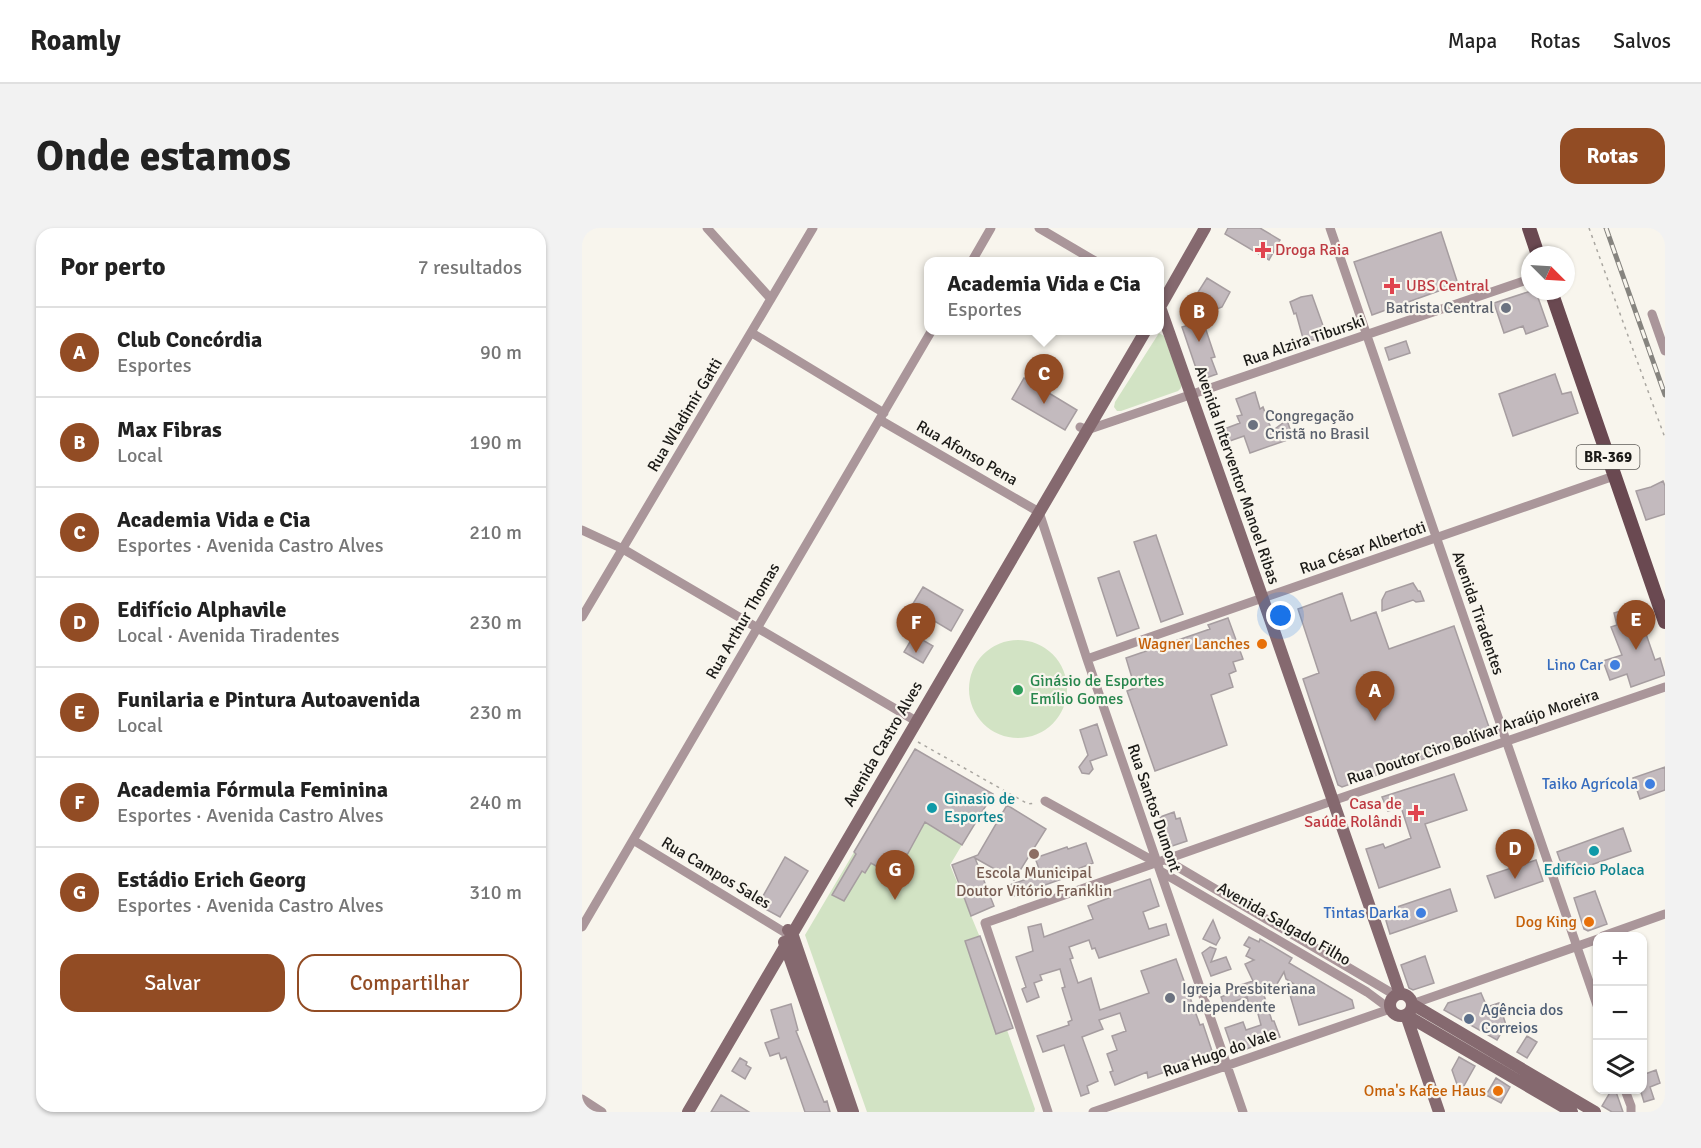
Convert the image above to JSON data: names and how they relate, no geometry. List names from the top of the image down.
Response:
{
  "streets": {
    "main road": ["BR-369"],
    "street": [
      "Rua Alzira Tiburski",
      "Rua Wladimir Gatti",
      "Rua Afonso Pena",
      "Avenida Interventor Manoel Ribas",
      "Rua César Albertoti",
      "Avenida Tiradentes",
      "Rua Arthur Thomas",
      "Rua Doutor Ciro Bolívar Araújo Moreira",
      "Avenida Castro Alves",
      "Rua Santos Dumont",
      "Rua Campos Sales",
      "Avenida Salgado Filho",
      "Rua Hugo do Vale"
    ]
  },
  "crossings": [
    ["Rua Alzira Tiburski", "Avenida Interventor Manoel Ribas"],
    ["Rua Alzira Tiburski", "Avenida Tiradentes"],
    ["Rua Alzira Tiburski", "Avenida Castro Alves"],
    ["Rua Wladimir Gatti", "Rua Afonso Pena"],
    ["Rua Afonso Pena", "Rua Arthur Thomas"],
    ["Rua Afonso Pena", "Avenida Castro Alves"],
    ["Rua Afonso Pena", "Rua Santos Dumont"],
    ["BR-369", "Rua César Albertoti"],
    ["Avenida Interventor Manoel Ribas", "Rua César Albertoti"],
    ["Avenida Interventor Manoel Ribas", "Rua Doutor Ciro Bolívar Araújo Moreira"],
    ["Avenida Interventor Manoel Ribas", "Avenida Salgado Filho"],
    ["Avenida Interventor Manoel Ribas", "Rua Hugo do Vale"],
    ["Rua César Albertoti", "Avenida Tiradentes"],
    ["Rua César Albertoti", "Rua Santos Dumont"],
    ["Avenida Tiradentes", "Rua Doutor Ciro Bolívar Araújo Moreira"],
    ["Rua Arthur Thomas", "Rua Campos Sales"],
    ["Rua Doutor Ciro Bolívar Araújo Moreira", "Rua Santos Dumont"],
    ["Rua Doutor Ciro Bolívar Araújo Moreira", "Avenida Salgado Filho"],
    ["Avenida Castro Alves", "Rua Santos Dumont"],
    ["Avenida Castro Alves", "Rua Campos Sales"],
    ["Rua Santos Dumont", "Avenida Salgado Filho"],
    ["Rua Santos Dumont", "Rua Hugo do Vale"],
    ["Avenida Salgado Filho", "Rua Hugo do Vale"]
  ],
  "places": {
    "health": ["Droga Raia", "UBS Central", "Casa de Saúde Rolândi"],
    "other": [
      "Batrista Central",
      "Congregação Cristã no Brasil",
      "Wagner Lanches",
      "Lino Car",
      "Ginásio de Esportes Emílio Gomes",
      "Taiko Agrícola",
      "Ginasio de Esportes",
      "Edifício Polaca",
      "Escola Municipal Doutor Vitório Franklin",
      "Tintas Darka",
      "Dog King",
      "Igreja Presbiteriana Independente",
      "Agência dos Correios",
      "Oma's Kafee Haus"
    ]
  },
  "north": "bottom right",
  "page": {
    "header": "Roamly",
    "nav": ["Mapa", "Rotas", "Salvos"],
    "buttons": [
      "Rotas",
      ["Salvar", "Compartilhar"]
    ],
    "title": "Onde estamos",
    "heading": ["Por perto", "7 resultados"],
    "popup": ["Academia Vida e Cia", "Esportes"],
    "pins": [
      "B",
      "C",
      "E",
      "F",
      "A",
      "D",
      "G"
    ],
    "list": [
      {
        "mark": "A",
        "name": "Club Concórdia",
        "note": "Esportes",
        "value": "90 m"
      },
      {
        "mark": "B",
        "name": "Max Fibras",
        "note": "Local",
        "value": "190 m"
      },
      {
        "mark": "C",
        "name": "Academia Vida e Cia",
        "note": "Esportes · Avenida Castro Alves",
        "value": "210 m"
      },
      {
        "mark": "D",
        "name": "Edifício Alphavile",
        "note": "Local · Avenida Tiradentes",
        "value": "230 m"
      },
      {
        "mark": "E",
        "name": "Funilaria e Pintura Autoavenida",
        "note": "Local",
        "value": "230 m"
      },
      {
        "mark": "F",
        "name": "Academia Fórmula Feminina",
        "note": "Esportes · Avenida Castro Alves",
        "value": "240 m"
      },
      {
        "mark": "G",
        "name": "Estádio Erich Georg",
        "note": "Esportes · Avenida Castro Alves",
        "value": "310 m"
      }
    ],
    "map_buttons": ["+", "−"]
  }
}
